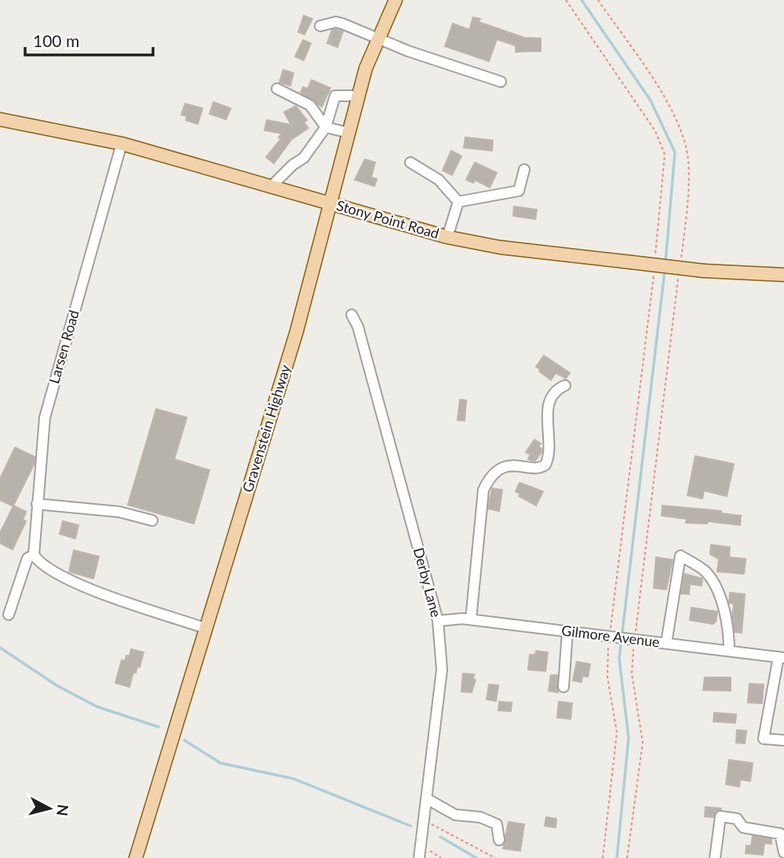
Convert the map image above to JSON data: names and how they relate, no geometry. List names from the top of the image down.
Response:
{
  "streets": {
    "main road": ["Stony Point Road", "Gravenstein Highway"],
    "street": ["Larsen Road", "Derby Lane", "Gilmore Avenue"]
  },
  "crossings": [
    ["Stony Point Road", "Larsen Road"],
    ["Stony Point Road", "Gravenstein Highway"],
    ["Derby Lane", "Gilmore Avenue"]
  ],
  "scale_bar": "100 m",
  "north": "right"
}
